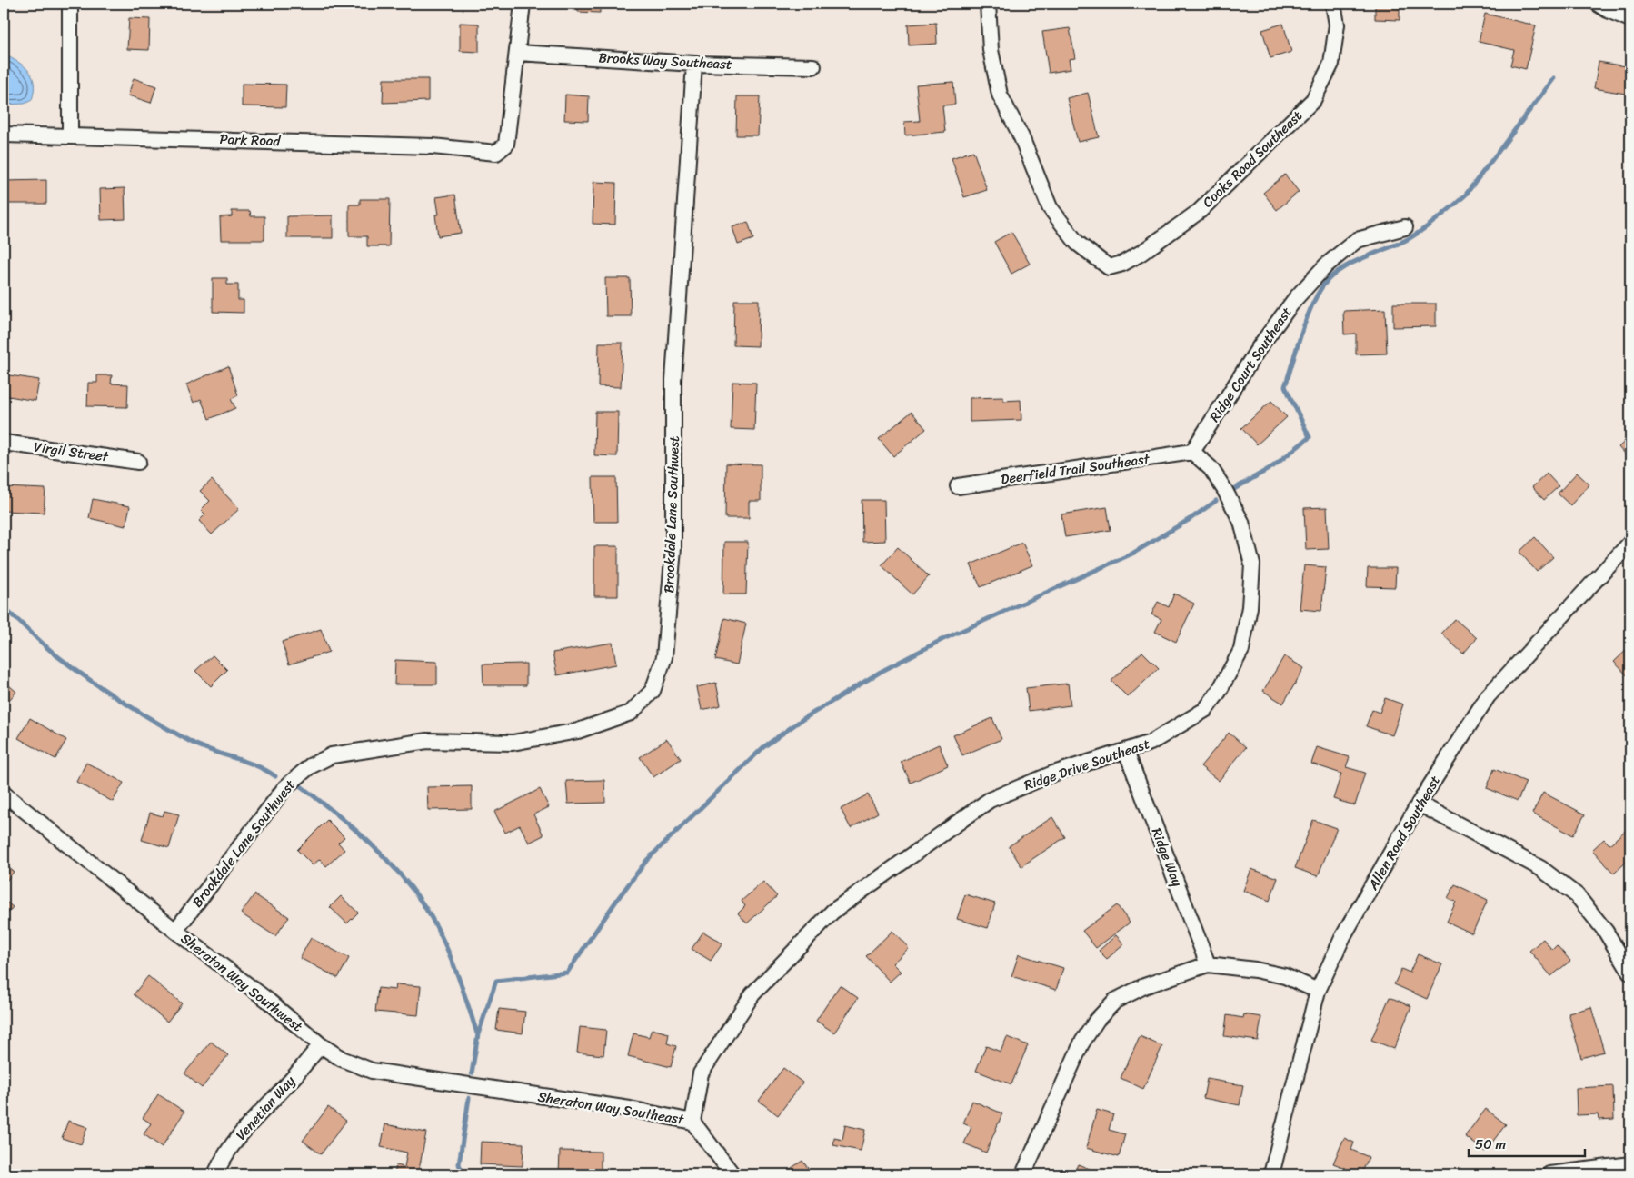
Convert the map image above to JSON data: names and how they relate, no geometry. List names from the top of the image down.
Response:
{
  "streets": {
    "street": [
      "Brooks Way Southeast",
      "Park Road",
      "Cooks Road Southeast",
      "Ridge Court Southeast",
      "Virgil Street",
      "Deerfield Trail Southeast",
      "Brookdale Lane Southwest",
      "Ridge Drive Southeast",
      "Allen Road Southeast",
      "Ridge Way",
      "Sheraton Way Southwest",
      "Venetian Way",
      "Sheraton Way Southeast"
    ]
  },
  "crossings": [
    ["Brooks Way Southeast", "Park Road"],
    ["Brooks Way Southeast", "Brookdale Lane Southwest"],
    ["Ridge Court Southeast", "Deerfield Trail Southeast"],
    ["Ridge Court Southeast", "Ridge Drive Southeast"],
    ["Deerfield Trail Southeast", "Ridge Drive Southeast"],
    ["Brookdale Lane Southwest", "Sheraton Way Southwest"],
    ["Ridge Drive Southeast", "Ridge Way"],
    ["Ridge Drive Southeast", "Sheraton Way Southeast"],
    ["Sheraton Way Southwest", "Venetian Way"],
    ["Sheraton Way Southwest", "Sheraton Way Southeast"]
  ],
  "scale_bar": "50 m"
}
